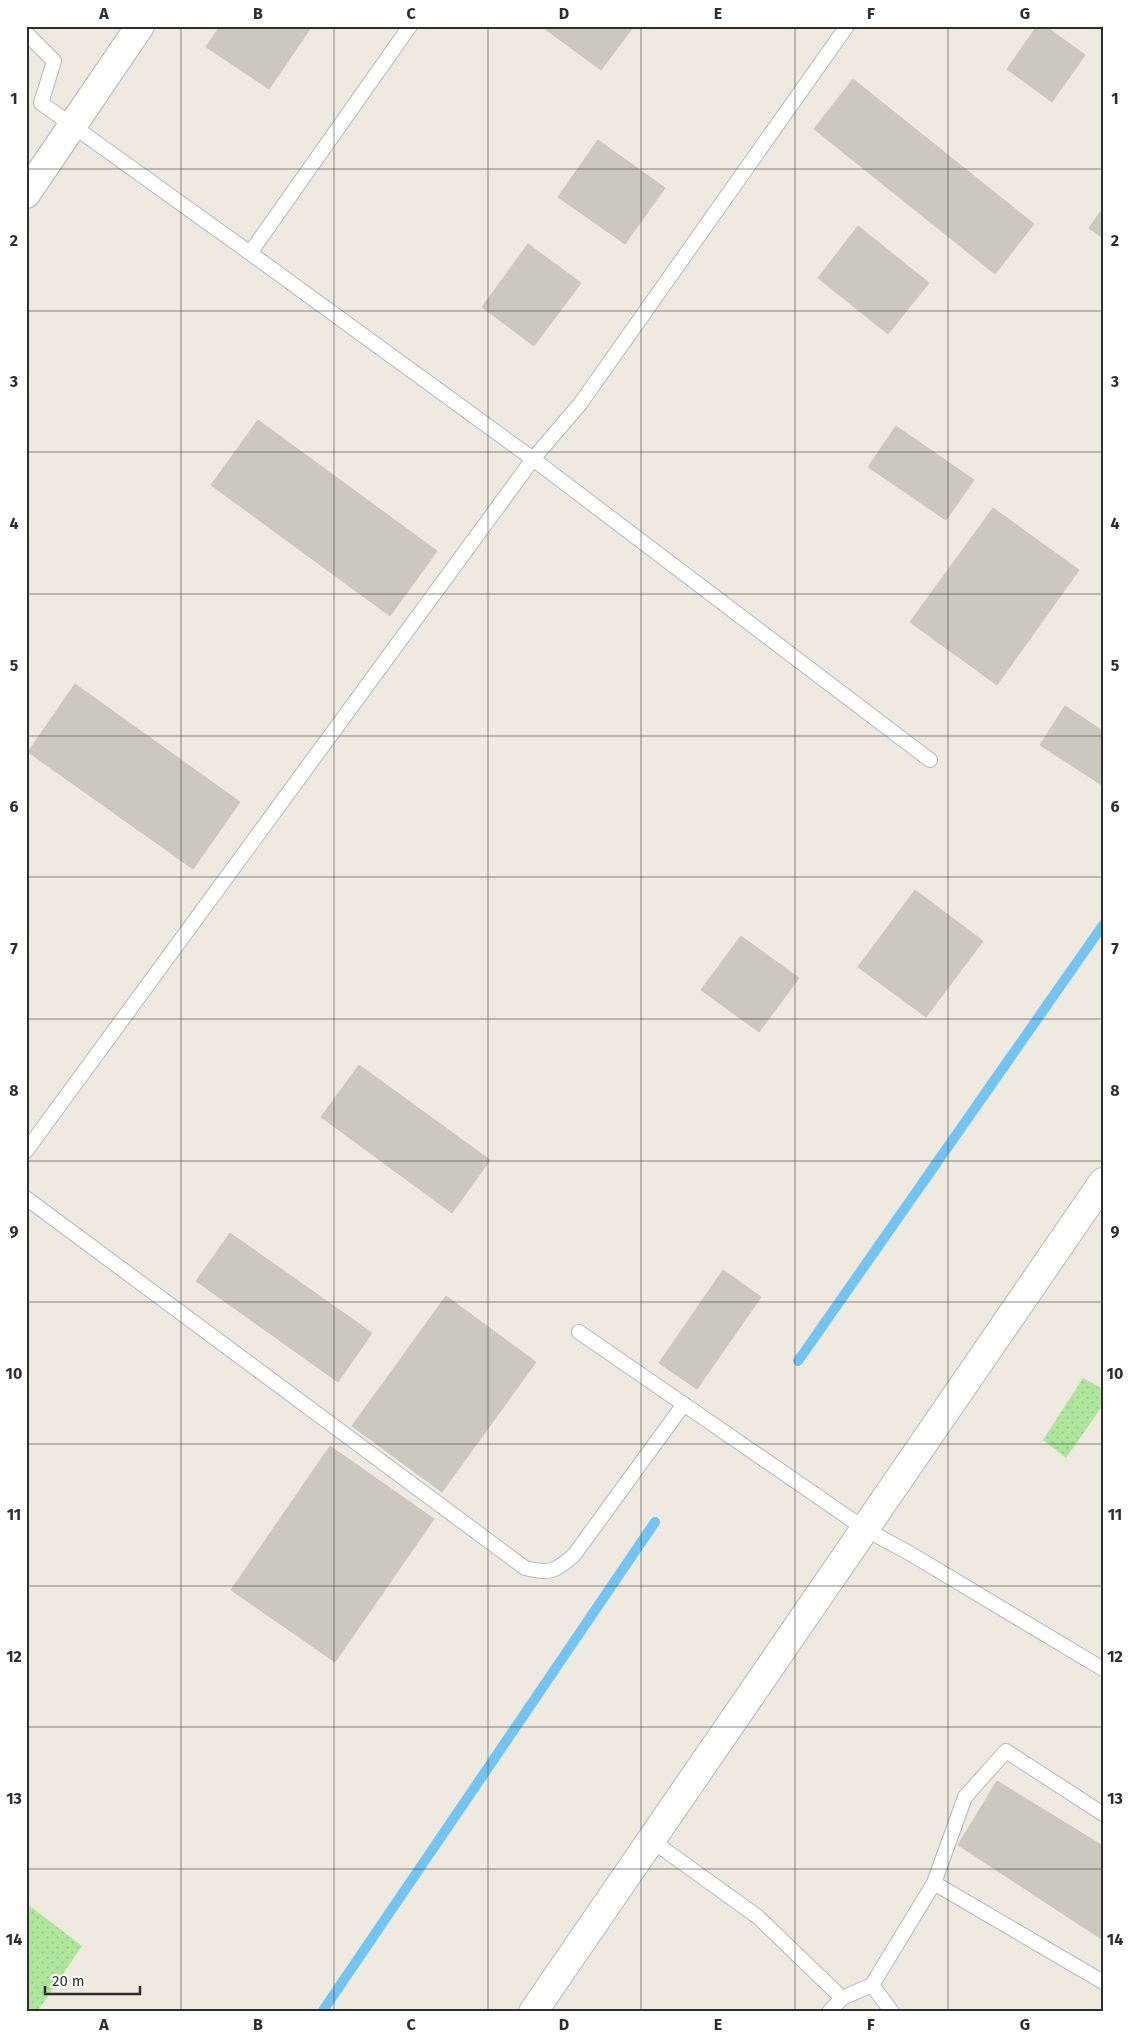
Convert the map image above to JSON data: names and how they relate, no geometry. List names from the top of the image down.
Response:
{
  "scale_bar": "20 m",
  "grid": {
    "columns": [
      "A",
      "B",
      "C",
      "D",
      "E",
      "F",
      "G"
    ],
    "rows": [
      "1",
      "2",
      "3",
      "4",
      "5",
      "6",
      "7",
      "8",
      "9",
      "10",
      "11",
      "12",
      "13",
      "14"
    ]
  }
}
